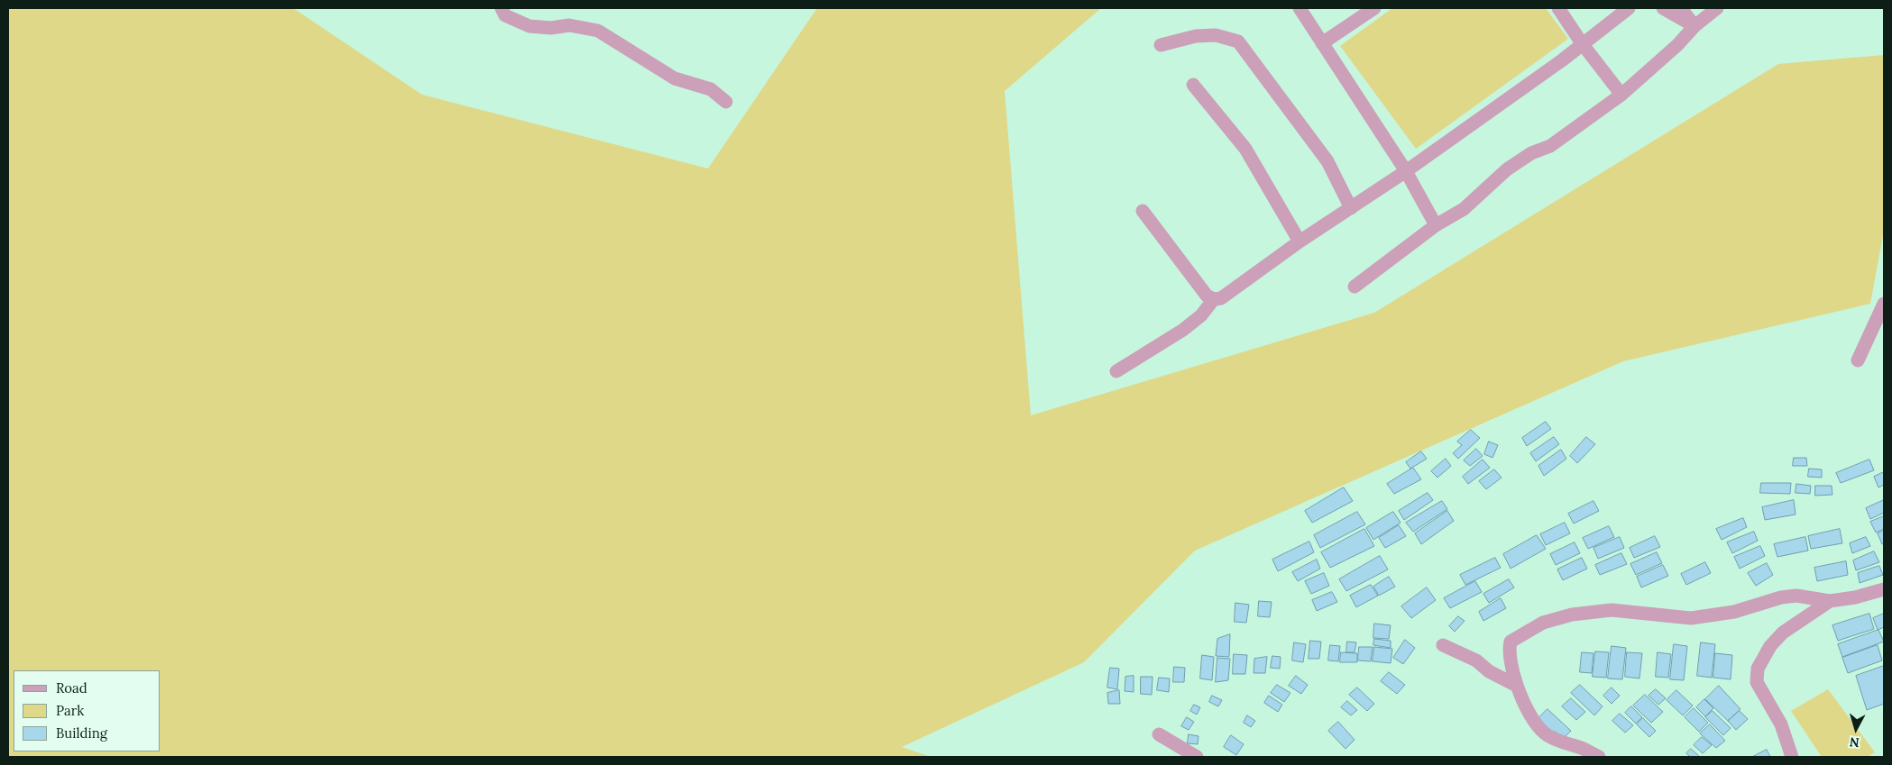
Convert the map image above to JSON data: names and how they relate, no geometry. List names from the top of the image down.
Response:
{
  "legend": ["Road", "Park", "Building"],
  "north": "bottom"
}
